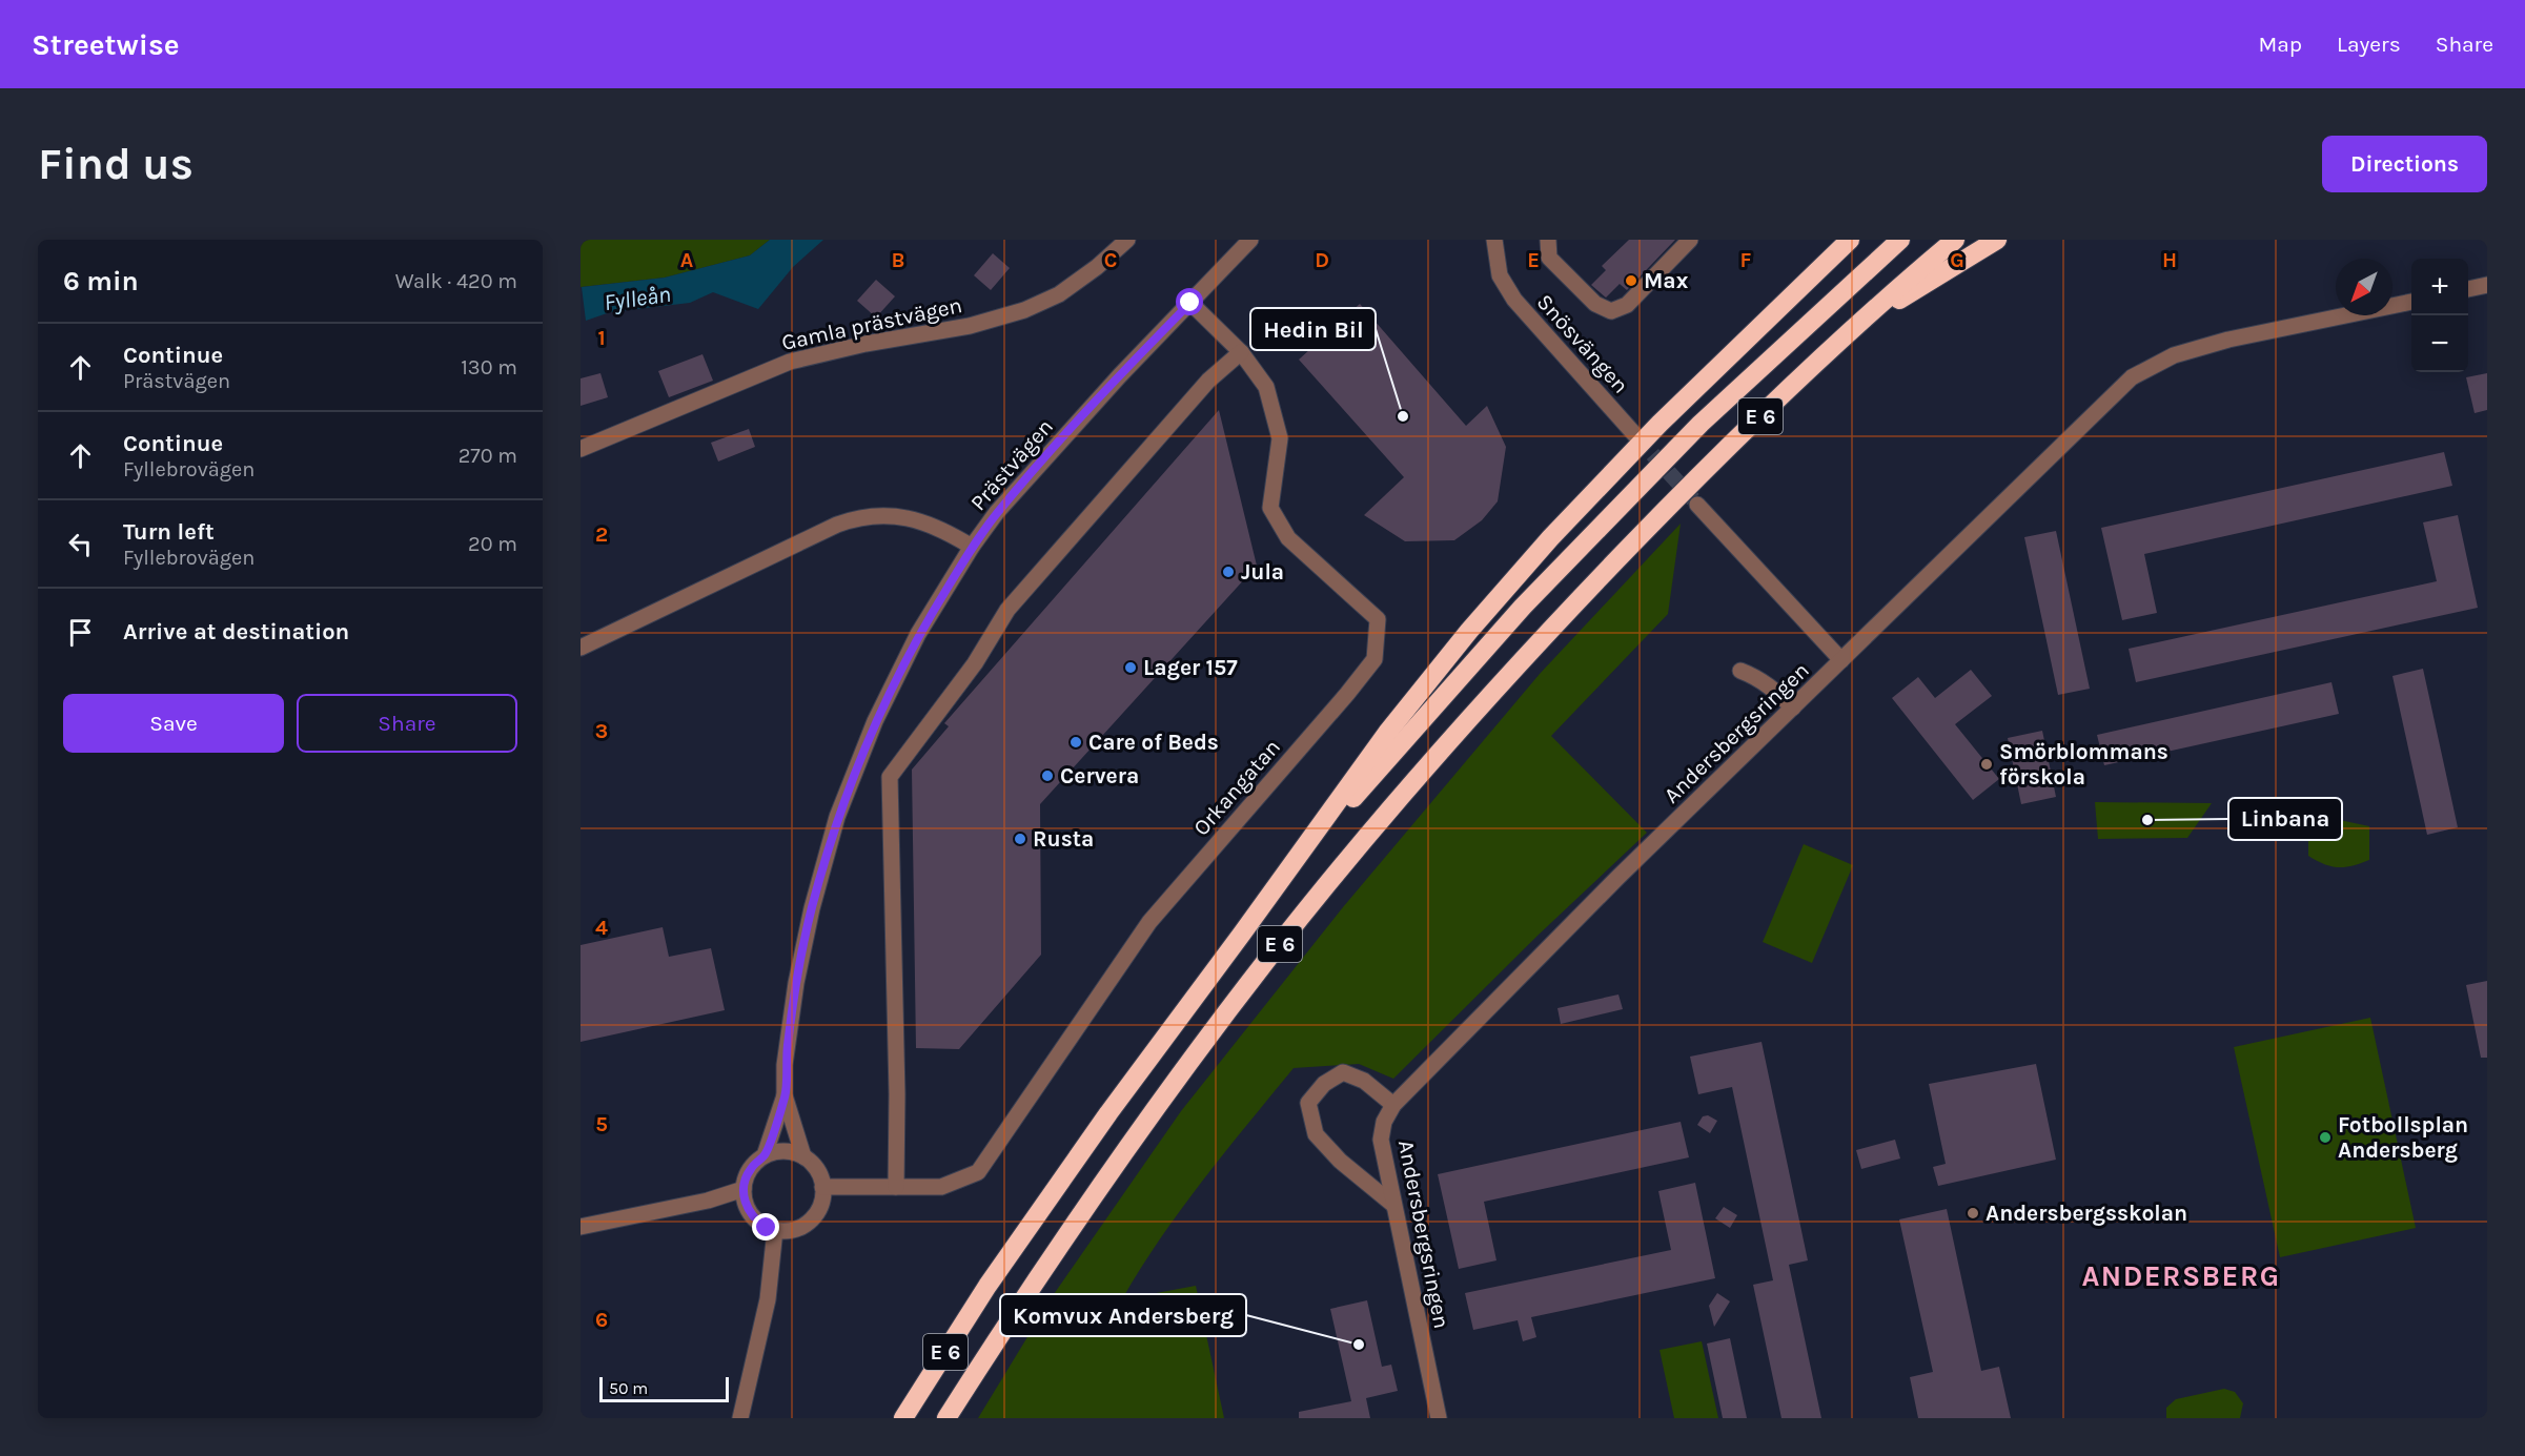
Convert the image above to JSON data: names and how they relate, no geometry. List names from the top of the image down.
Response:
{
  "streets": {
    "highway": ["E 6"],
    "street": [
      "Gamla prästvägen",
      "Snösvängen",
      "Prästvägen",
      "Andersbergsringen",
      "Orkangatan"
    ]
  },
  "crossings": [
    ["Prästvägen", "Orkangatan"]
  ],
  "districts": ["ANDERSBERG"],
  "water": ["Fylleån"],
  "places": [
    "Max",
    "Hedin Bil",
    "Jula",
    "Lager 157",
    "Care of Beds",
    "Smörblommans förskola",
    "Cervera",
    "Linbana",
    "Rusta",
    "Fotbollsplan Andersberg",
    "Andersbergsskolan",
    "Komvux Andersberg"
  ],
  "scale_bar": "50 m",
  "north": "bottom left",
  "page": {
    "header": "Streetwise",
    "nav": ["Map", "Layers", "Share"],
    "buttons": [
      "Directions",
      ["Save", "Share"]
    ],
    "title": "Find us",
    "heading": ["6 min", "Walk · 420 m"],
    "map_buttons": ["+", "−"],
    "list": [
      ["Continue", "Prästvägen", "130 m"],
      ["Continue", "Fyllebrovägen", "270 m"],
      ["Turn left", "Fyllebrovägen", "20 m"],
      "Arrive at destination"
    ],
    "scale": "50 m"
  },
  "grid": {
    "columns": [
      "A",
      "B",
      "C",
      "D",
      "E",
      "F",
      "G",
      "H"
    ],
    "rows": [
      "1",
      "2",
      "3",
      "4",
      "5",
      "6"
    ]
  }
}
